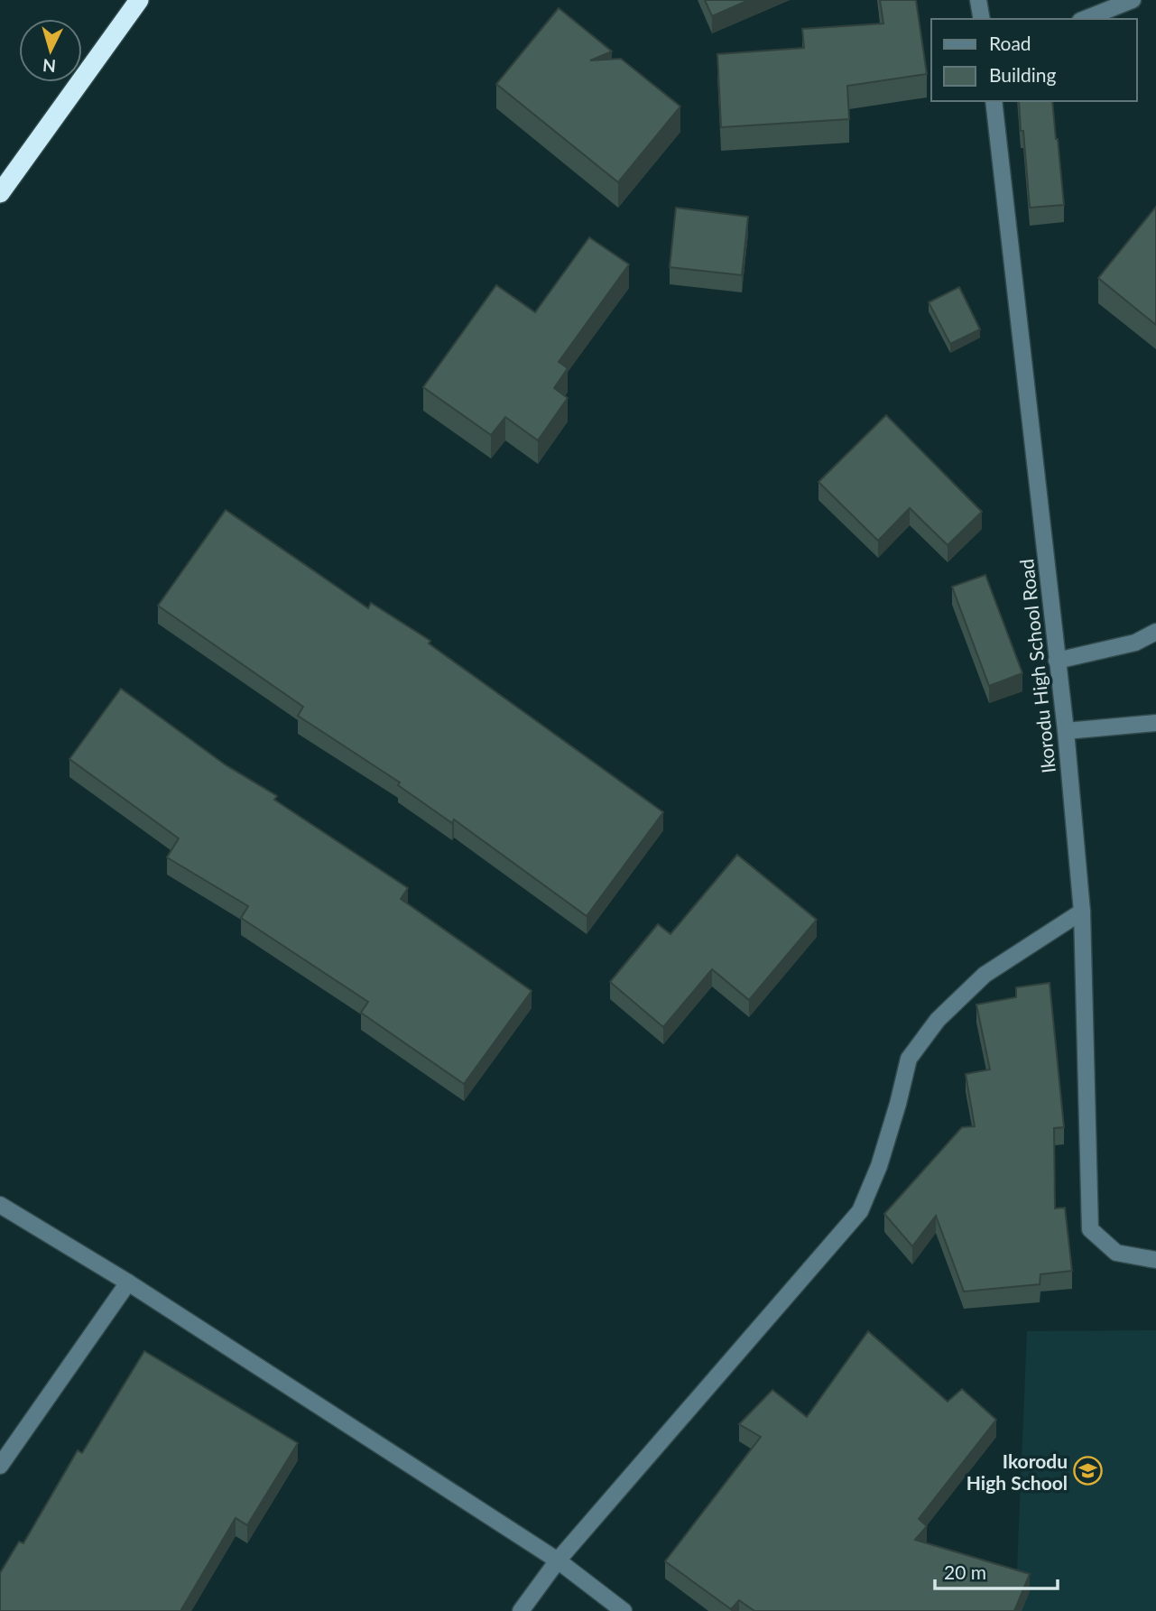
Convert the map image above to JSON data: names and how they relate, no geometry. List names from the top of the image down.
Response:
{
  "streets": {
    "street": ["Ikorodu High School Road"]
  },
  "places": {
    "school or university": ["Ikorodu High School"]
  },
  "legend": ["Road", "Building"],
  "scale_bar": "20 m",
  "north": "bottom"
}
